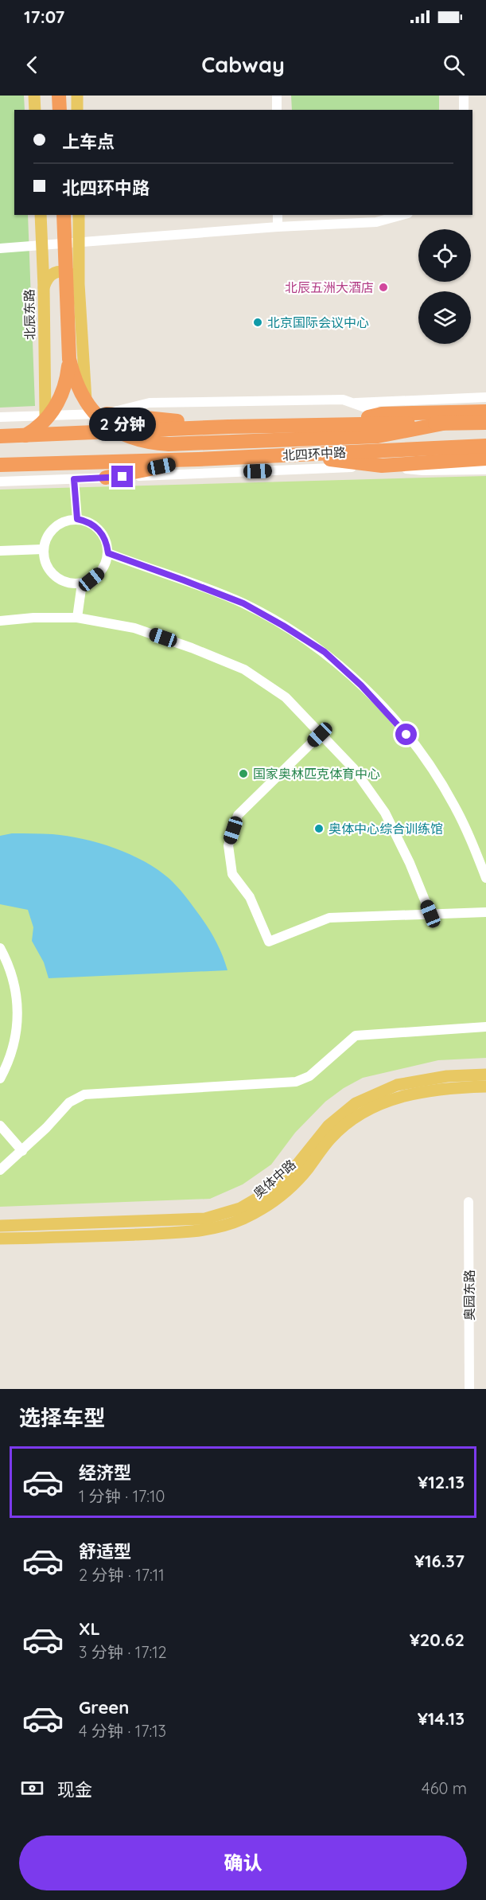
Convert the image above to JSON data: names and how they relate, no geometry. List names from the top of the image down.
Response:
{
  "streets": {
    "highway": ["北四环中路"],
    "main road": ["北辰东路", "奥体中路"],
    "street": ["奥园东路"]
  },
  "places": [
    "北辰五洲大酒店",
    "北京国际会议中心",
    "国家奥林匹克体育中心",
    "奥体中心综合训练馆"
  ],
  "page": {
    "status": "17:07",
    "header": "Cabway",
    "banner": ["上车点", "北四环中路"],
    "bubble": "2 分钟",
    "heading": "选择车型",
    "list": [
      {
        "name": "经济型",
        "note": "1 分钟 · 17:10",
        "value": "¥12.13"
      },
      {
        "name": "舒适型",
        "note": "2 分钟 · 17:11",
        "value": "¥16.37"
      },
      {
        "name": "XL",
        "note": "3 分钟 · 17:12",
        "value": "¥20.62"
      },
      {
        "name": "Green",
        "note": "4 分钟 · 17:13",
        "value": "¥14.13"
      }
    ],
    "pay": ["现金", "460 m"],
    "buttons": "确认"
  }
}
